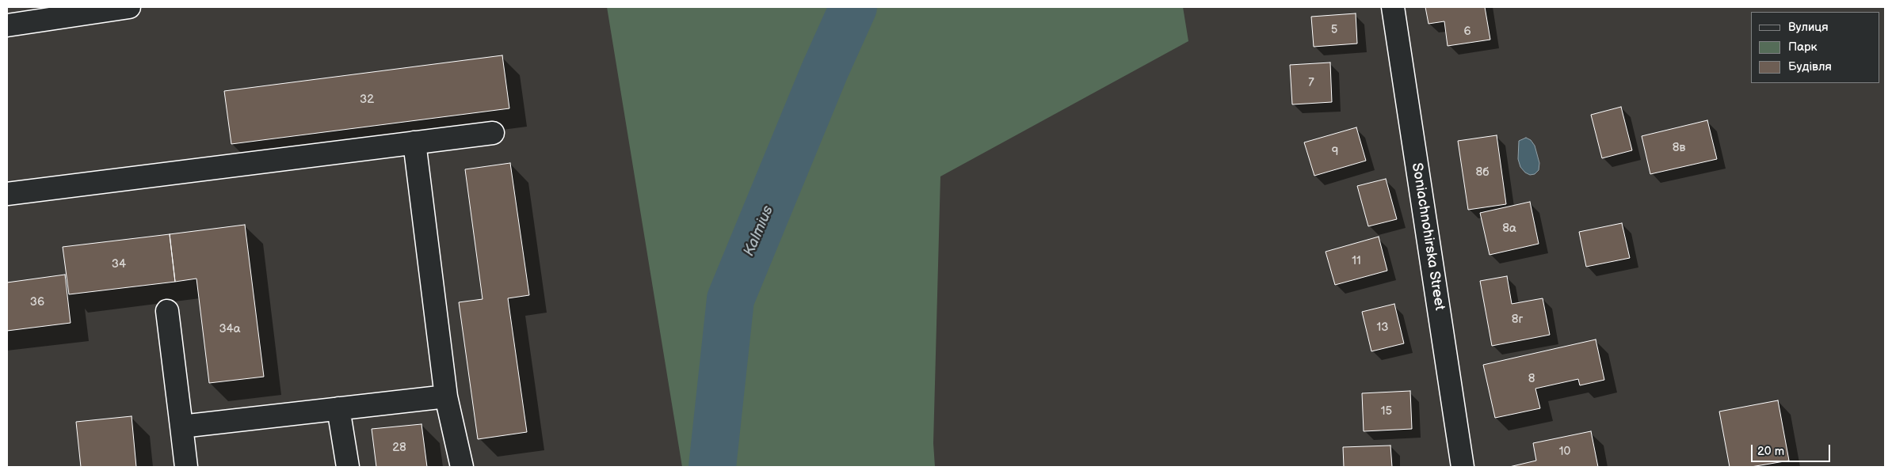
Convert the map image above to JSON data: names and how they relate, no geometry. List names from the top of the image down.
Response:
{
  "streets": {
    "street": ["Soniachnohirska Street"]
  },
  "water": ["Kalmius"],
  "house_numbers": [
    "5",
    "6",
    "7",
    "32",
    "8в",
    "9",
    "8б",
    "8а",
    "11",
    "34",
    "36",
    "8г",
    "13",
    "34а",
    "8",
    "15",
    "28",
    "10"
  ],
  "legend": ["Вулиця", "Парк", "Будівля"],
  "scale_bar": "20 m"
}
